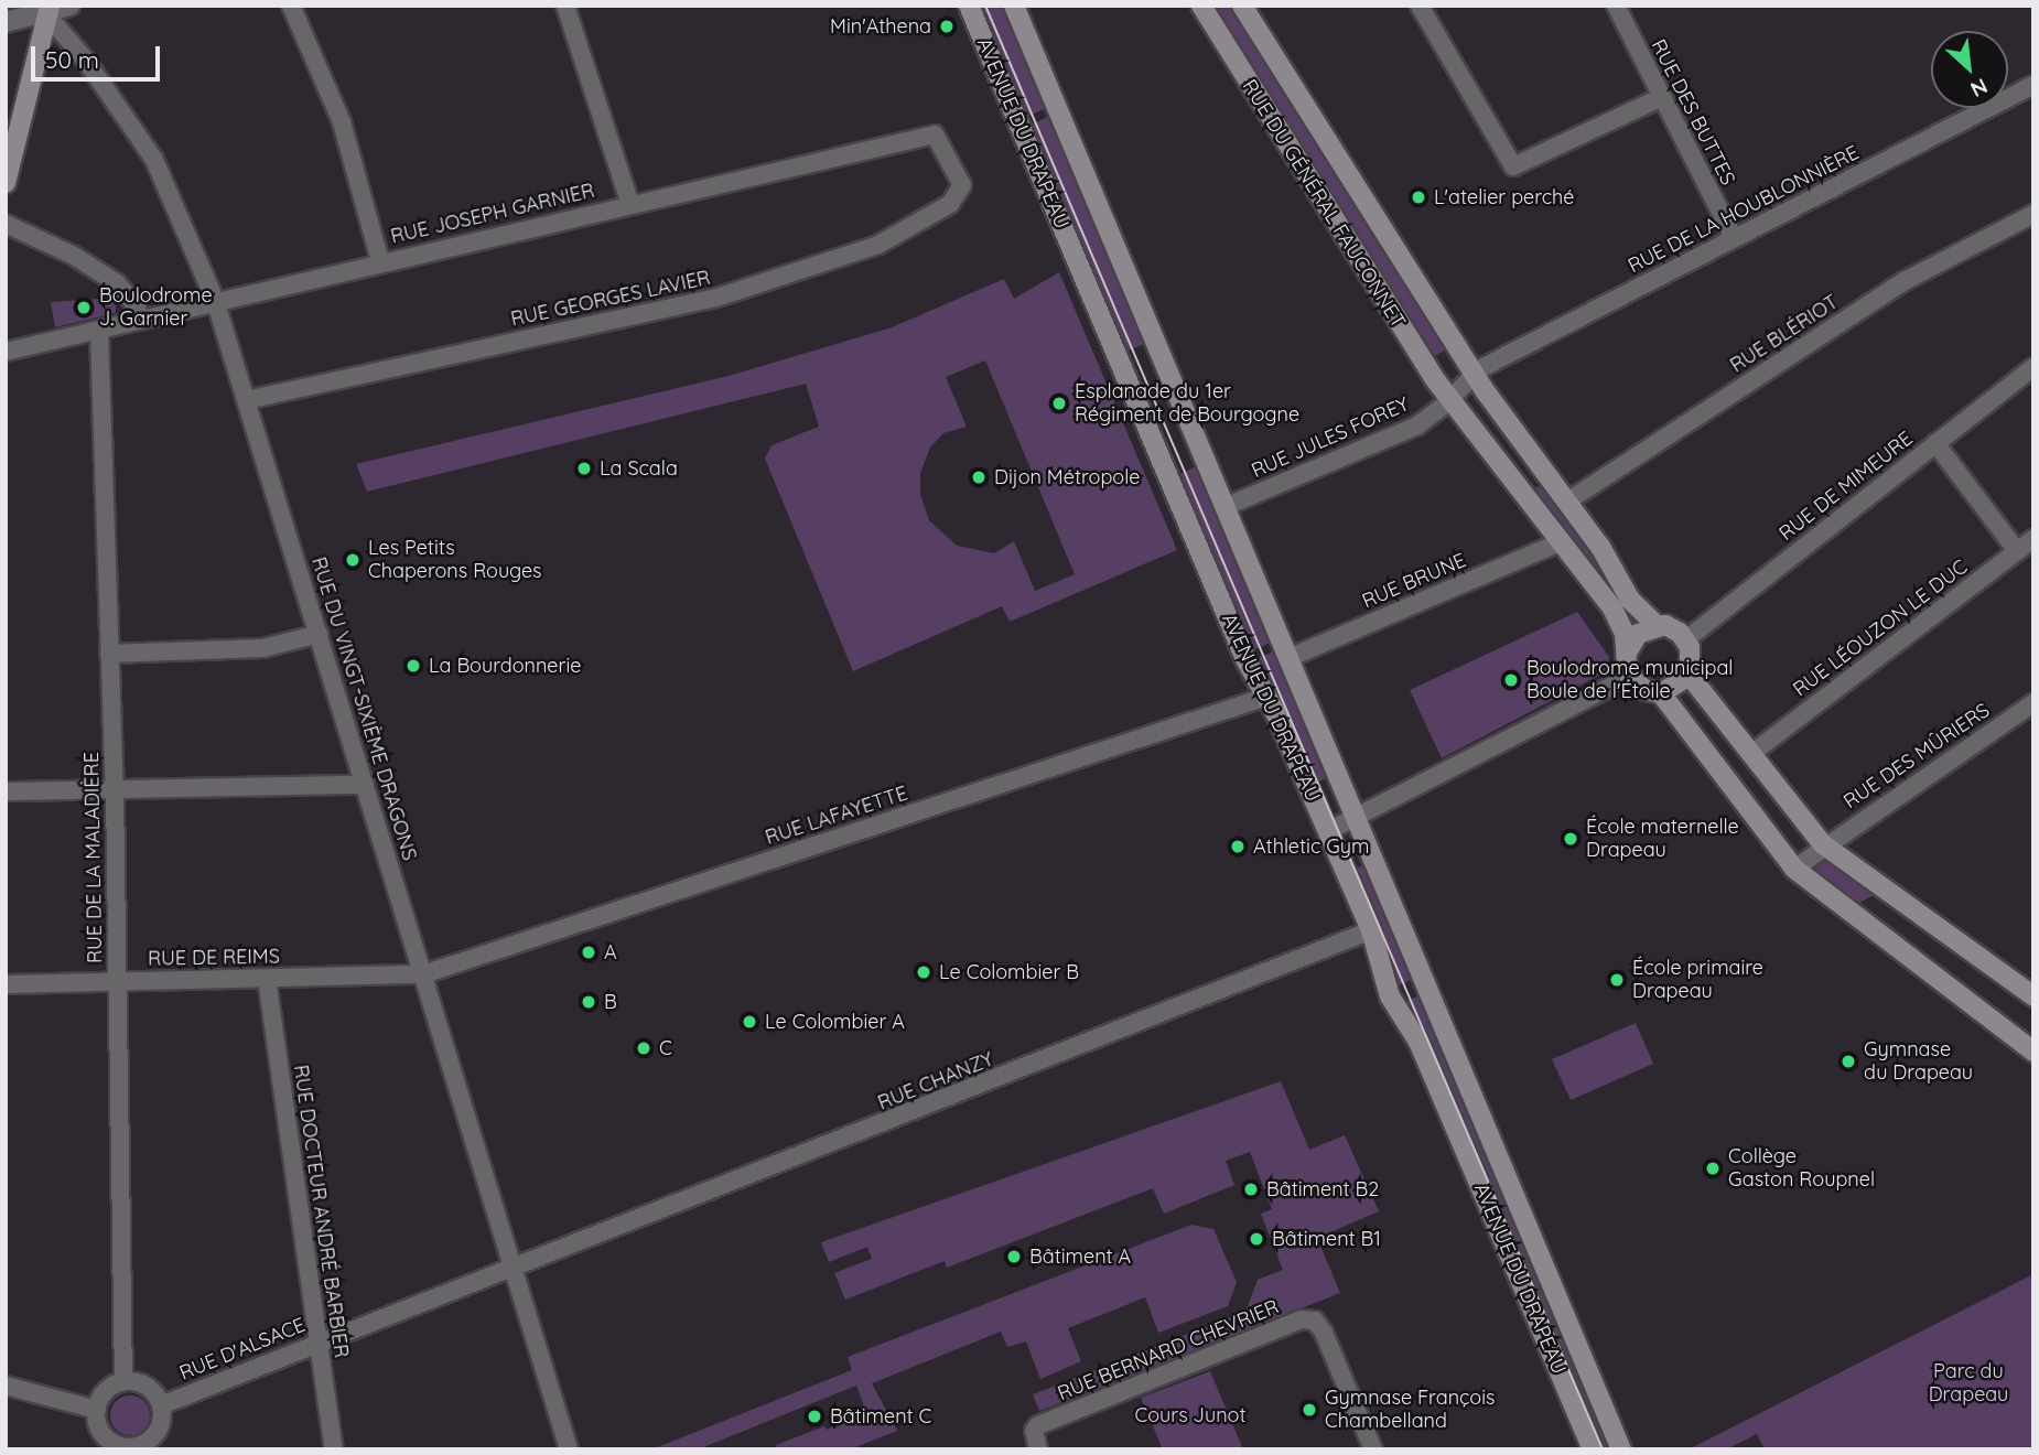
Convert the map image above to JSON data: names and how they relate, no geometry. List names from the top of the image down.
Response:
{
  "streets": {
    "main road": ["AVENUE DU DRAPEAU", "RUE DU GÉNÉRAL FAUCONNET"],
    "street": [
      "RUE DES BUTTES",
      "RUE DE LA HOUBLONNIÈRE",
      "RUE JOSEPH GARNIER",
      "RUE GEORGES LAVIER",
      "RUE BLÉRIOT",
      "RUE JULES FOREY",
      "RUE DE MIMEURE",
      "RUE BRUNE",
      "RUE LÉOUZON LE DUC",
      "RUE DU VINGT-SIXIÈME DRAGONS",
      "RUE DES MÛRIERS",
      "RUE LAFAYETTE",
      "RUE DE LA MALADIÈRE",
      "RUE DE REIMS",
      "RUE CHANZY",
      "RUE DOCTEUR ANDRÉ BARBIER",
      "RUE D'ALSACE",
      "RUE BERNARD CHEVRIER"
    ]
  },
  "crossings": [
    ["RUE DES BUTTES", "RUE DE LA HOUBLONNIÈRE"],
    ["AVENUE DU DRAPEAU", "RUE JULES FOREY"],
    ["AVENUE DU DRAPEAU", "RUE BRUNE"],
    ["AVENUE DU DRAPEAU", "RUE LAFAYETTE"],
    ["AVENUE DU DRAPEAU", "RUE CHANZY"],
    ["RUE DU GÉNÉRAL FAUCONNET", "RUE DE LA HOUBLONNIÈRE"],
    ["RUE DU GÉNÉRAL FAUCONNET", "RUE BLÉRIOT"],
    ["RUE DU GÉNÉRAL FAUCONNET", "RUE JULES FOREY"],
    ["RUE DU GÉNÉRAL FAUCONNET", "RUE DE MIMEURE"],
    ["RUE DU GÉNÉRAL FAUCONNET", "RUE BRUNE"],
    ["RUE JOSEPH GARNIER", "RUE GEORGES LAVIER"],
    ["RUE JOSEPH GARNIER", "RUE DU VINGT-SIXIÈME DRAGONS"],
    ["RUE JOSEPH GARNIER", "RUE DE LA MALADIÈRE"],
    ["RUE GEORGES LAVIER", "RUE DU VINGT-SIXIÈME DRAGONS"],
    ["RUE DU VINGT-SIXIÈME DRAGONS", "RUE LAFAYETTE"],
    ["RUE DU VINGT-SIXIÈME DRAGONS", "RUE DE REIMS"],
    ["RUE DU VINGT-SIXIÈME DRAGONS", "RUE CHANZY"],
    ["RUE DU VINGT-SIXIÈME DRAGONS", "RUE D'ALSACE"],
    ["RUE LAFAYETTE", "RUE DE REIMS"],
    ["RUE DE LA MALADIÈRE", "RUE DE REIMS"],
    ["RUE DE LA MALADIÈRE", "RUE D'ALSACE"],
    ["RUE DE REIMS", "RUE DOCTEUR ANDRÉ BARBIER"],
    ["RUE CHANZY", "RUE D'ALSACE"],
    ["RUE DOCTEUR ANDRÉ BARBIER", "RUE D'ALSACE"]
  ],
  "parks": ["Parc du Drapeau", "Cours Junot"],
  "places": [
    "Min'Athena",
    "L'atelier perché",
    "Boulodrome J. Garnier",
    "Esplanade du 1er Régiment de Bourgogne",
    "La Scala",
    "Dijon Métropole",
    "Les Petits Chaperons Rouges",
    "La Bourdonnerie",
    "Boulodrome municipal Boule de l'Étoile",
    "École maternelle Drapeau",
    "Athletic Gym",
    "A",
    "Le Colombier B",
    "École primaire Drapeau",
    "B",
    "Le Colombier A",
    "C",
    "Gymnase du Drapeau",
    "Collège Gaston Roupnel",
    "Bâtiment B2",
    "Bâtiment B1",
    "Bâtiment A",
    "Gymnase François Chambelland",
    "Bâtiment C"
  ],
  "scale_bar": "50 m",
  "north": "bottom right"
}
